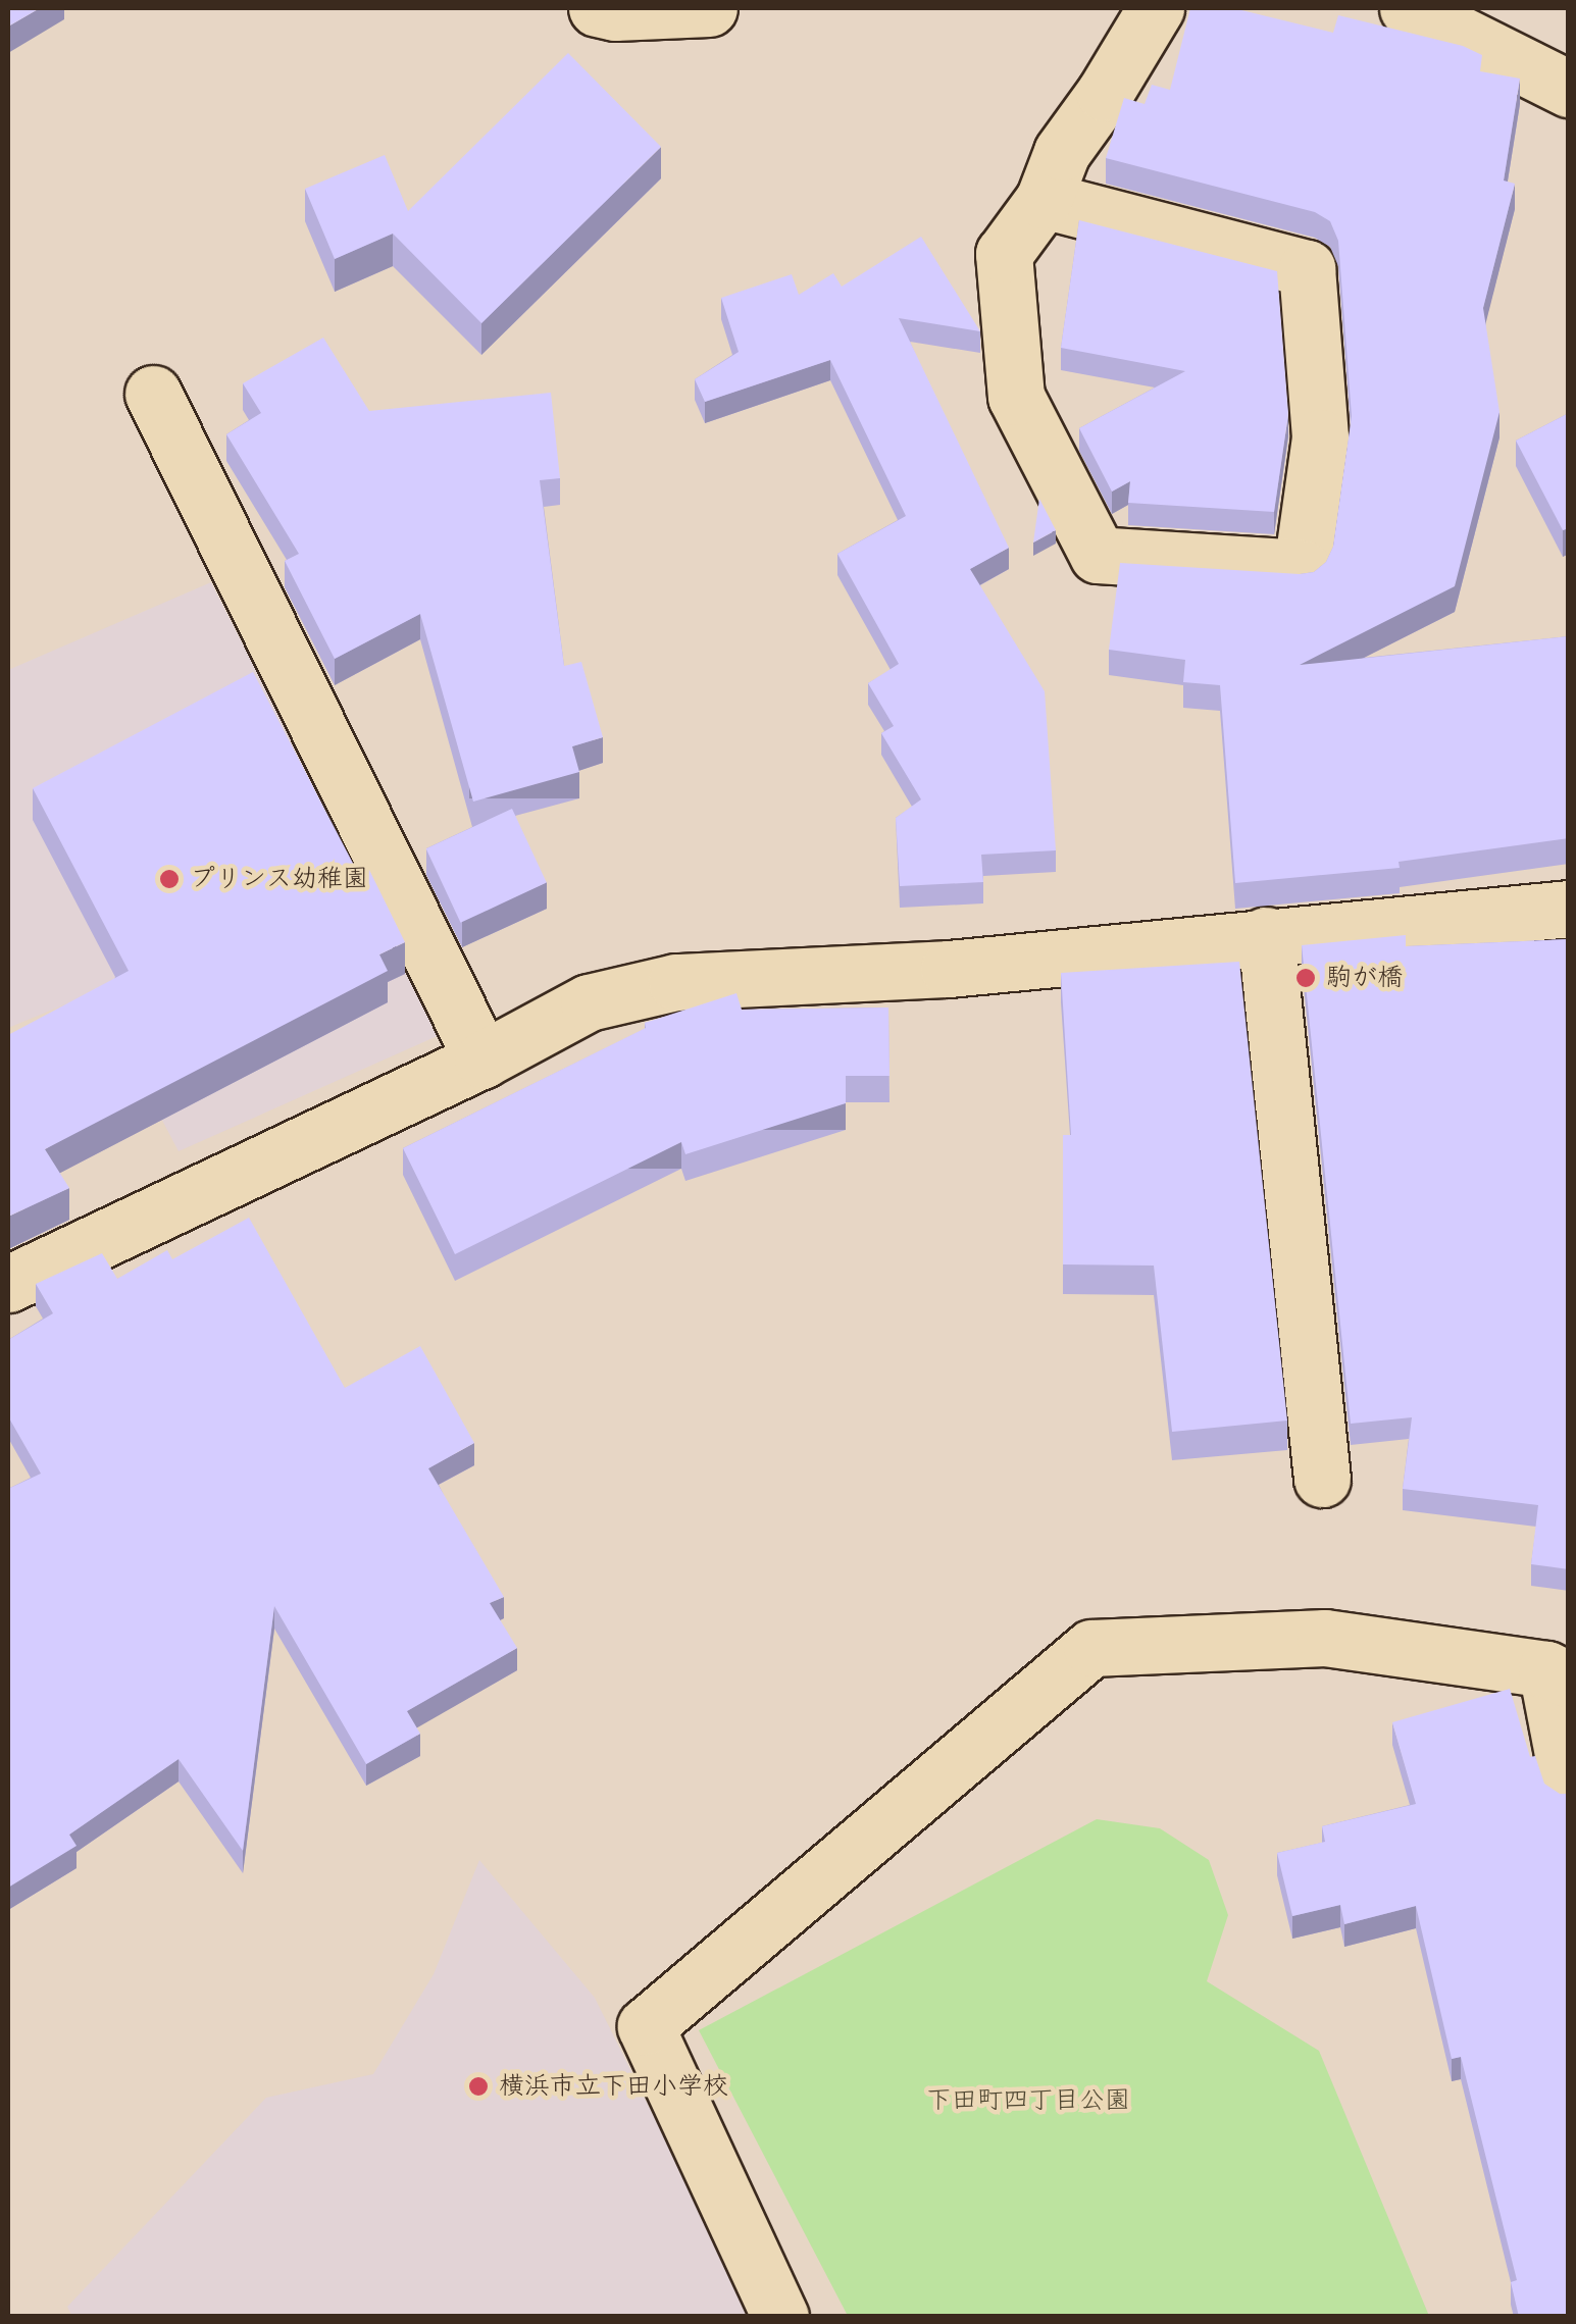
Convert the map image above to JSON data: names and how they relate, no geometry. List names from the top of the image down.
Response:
{
  "parks": ["下田町四丁目公園"],
  "places": ["プリンス幼稚園", "駒が橋", "横浜市立下田小学校"]
}
